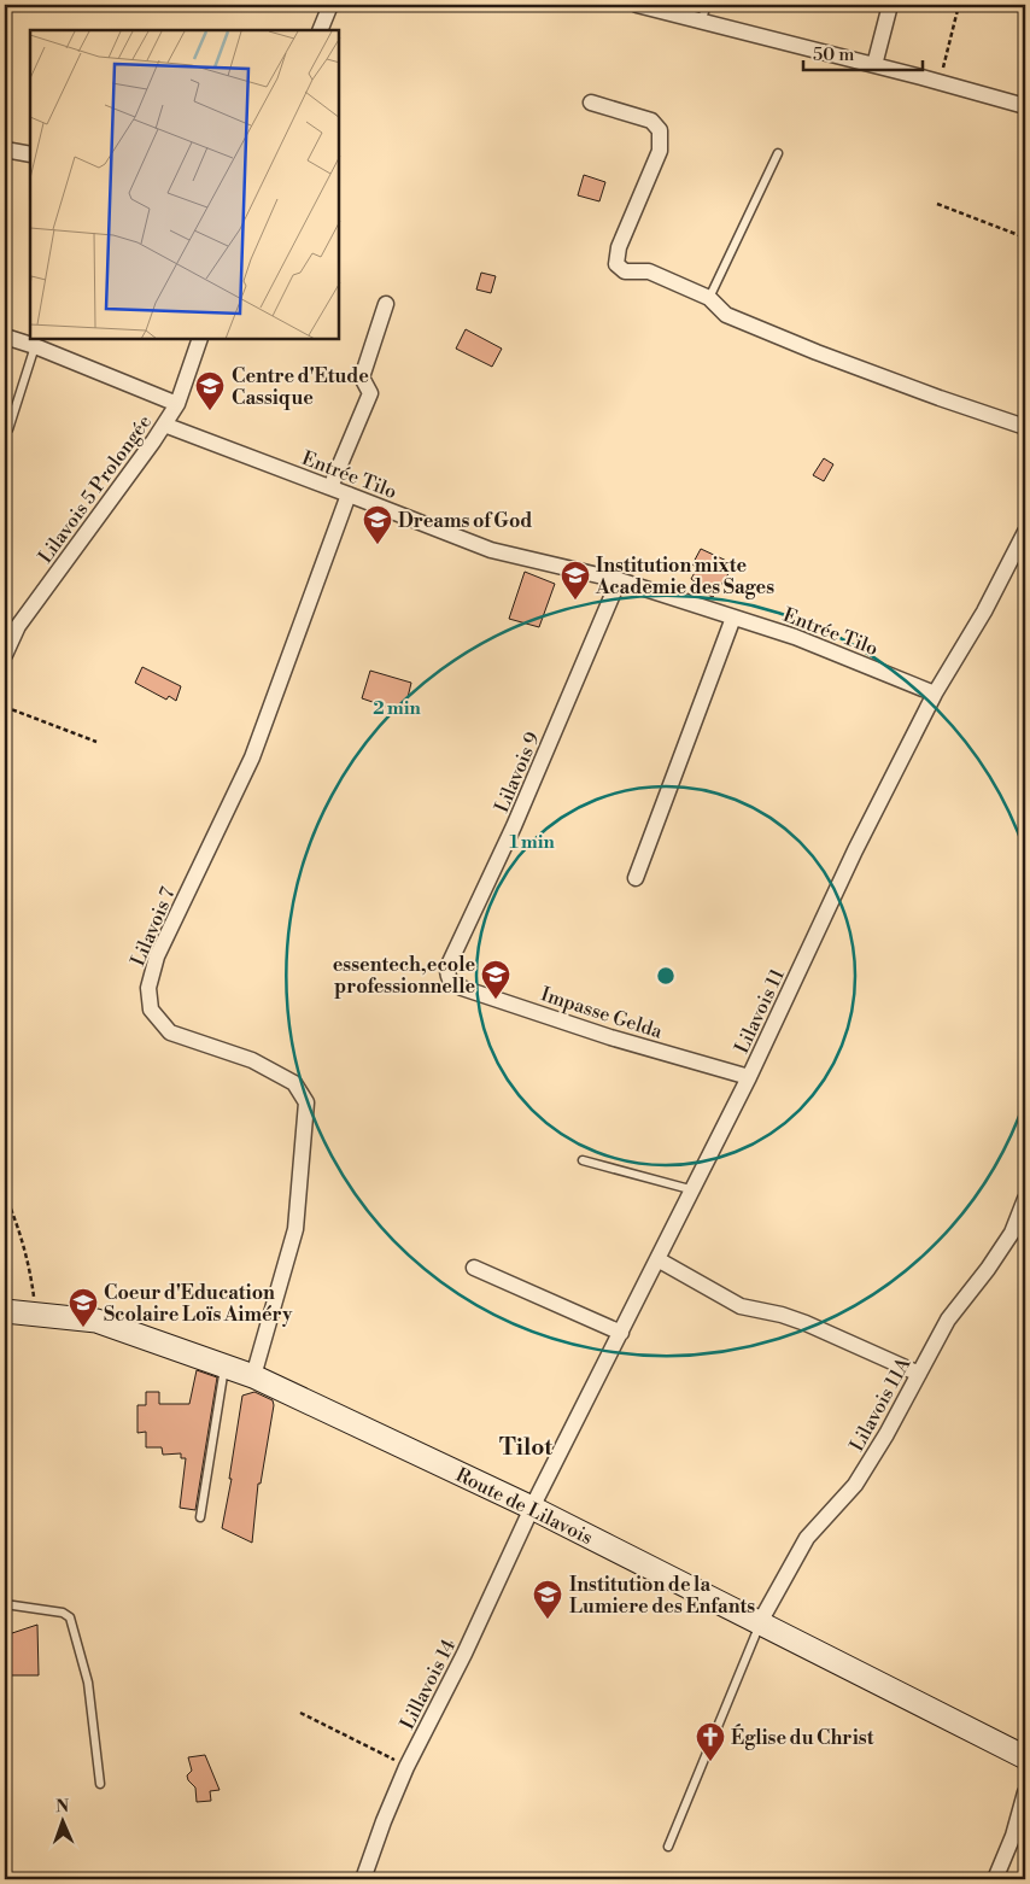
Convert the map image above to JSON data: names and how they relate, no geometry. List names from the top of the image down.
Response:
{
  "streets": {
    "main road": ["Route de Lilavois"],
    "street": [
      "Entrée Tilo",
      "Lilavois 5 Prolongée",
      "Lilavois 9",
      "Lilavois 7",
      "Lilavois 11",
      "Impasse Gelda",
      "Lilavois 11A",
      "Lillavois 14"
    ]
  },
  "crossings": [
    ["Entrée Tilo", "Lilavois 5 Prolongée"],
    ["Entrée Tilo", "Lilavois 9"],
    ["Entrée Tilo", "Lilavois 7"],
    ["Entrée Tilo", "Lilavois 11"],
    ["Lilavois 9", "Impasse Gelda"],
    ["Lilavois 7", "Route de Lilavois"],
    ["Lilavois 11", "Impasse Gelda"],
    ["Lilavois 11", "Route de Lilavois"],
    ["Lilavois 11", "Lillavois 14"],
    ["Lilavois 11A", "Route de Lilavois"],
    ["Route de Lilavois", "Lillavois 14"]
  ],
  "districts": ["Tilot"],
  "places": {
    "school or university": [
      "Centre d'Etude Cassique",
      "Dreams of God",
      "Institution mixte Academie des Sages",
      "essentech,ecole professionnelle",
      "Coeur d'Education Scolaire Loïs Aiméry",
      "Institution de la Lumiere des Enfants"
    ],
    "church": ["Église du Christ"]
  },
  "scale_bar": "50 m",
  "north": "top",
  "rings": ["2 min", "1 min"]
}
